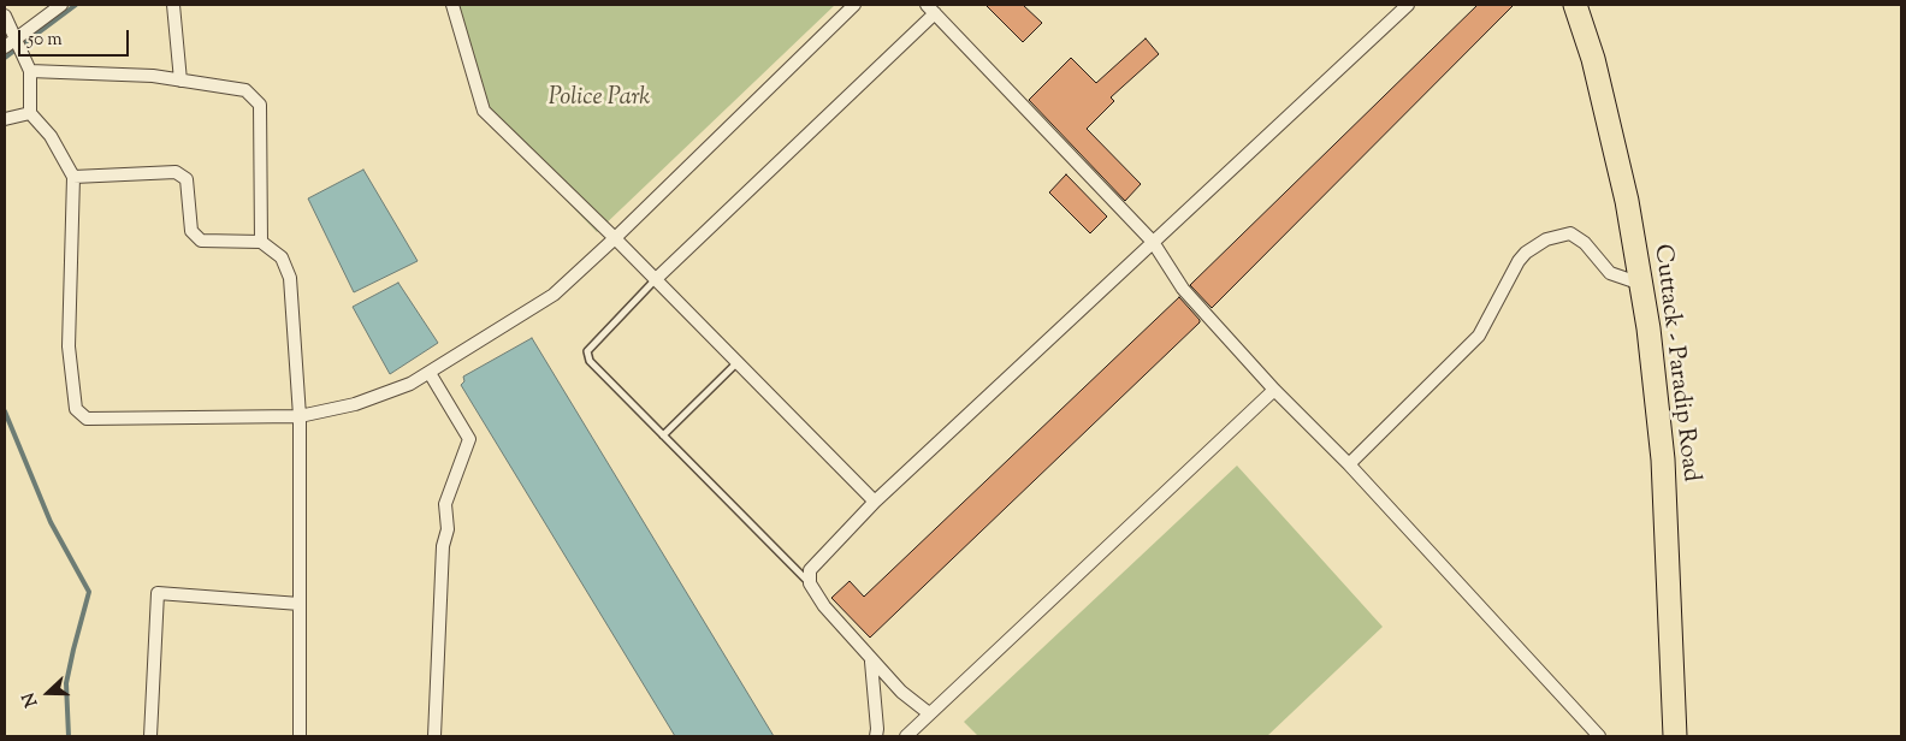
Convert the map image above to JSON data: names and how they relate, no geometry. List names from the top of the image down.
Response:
{
  "streets": {
    "highway": ["Cuttack - Paradip Road"]
  },
  "parks": ["Police Park"],
  "scale_bar": "50 m",
  "north": "left"
}
